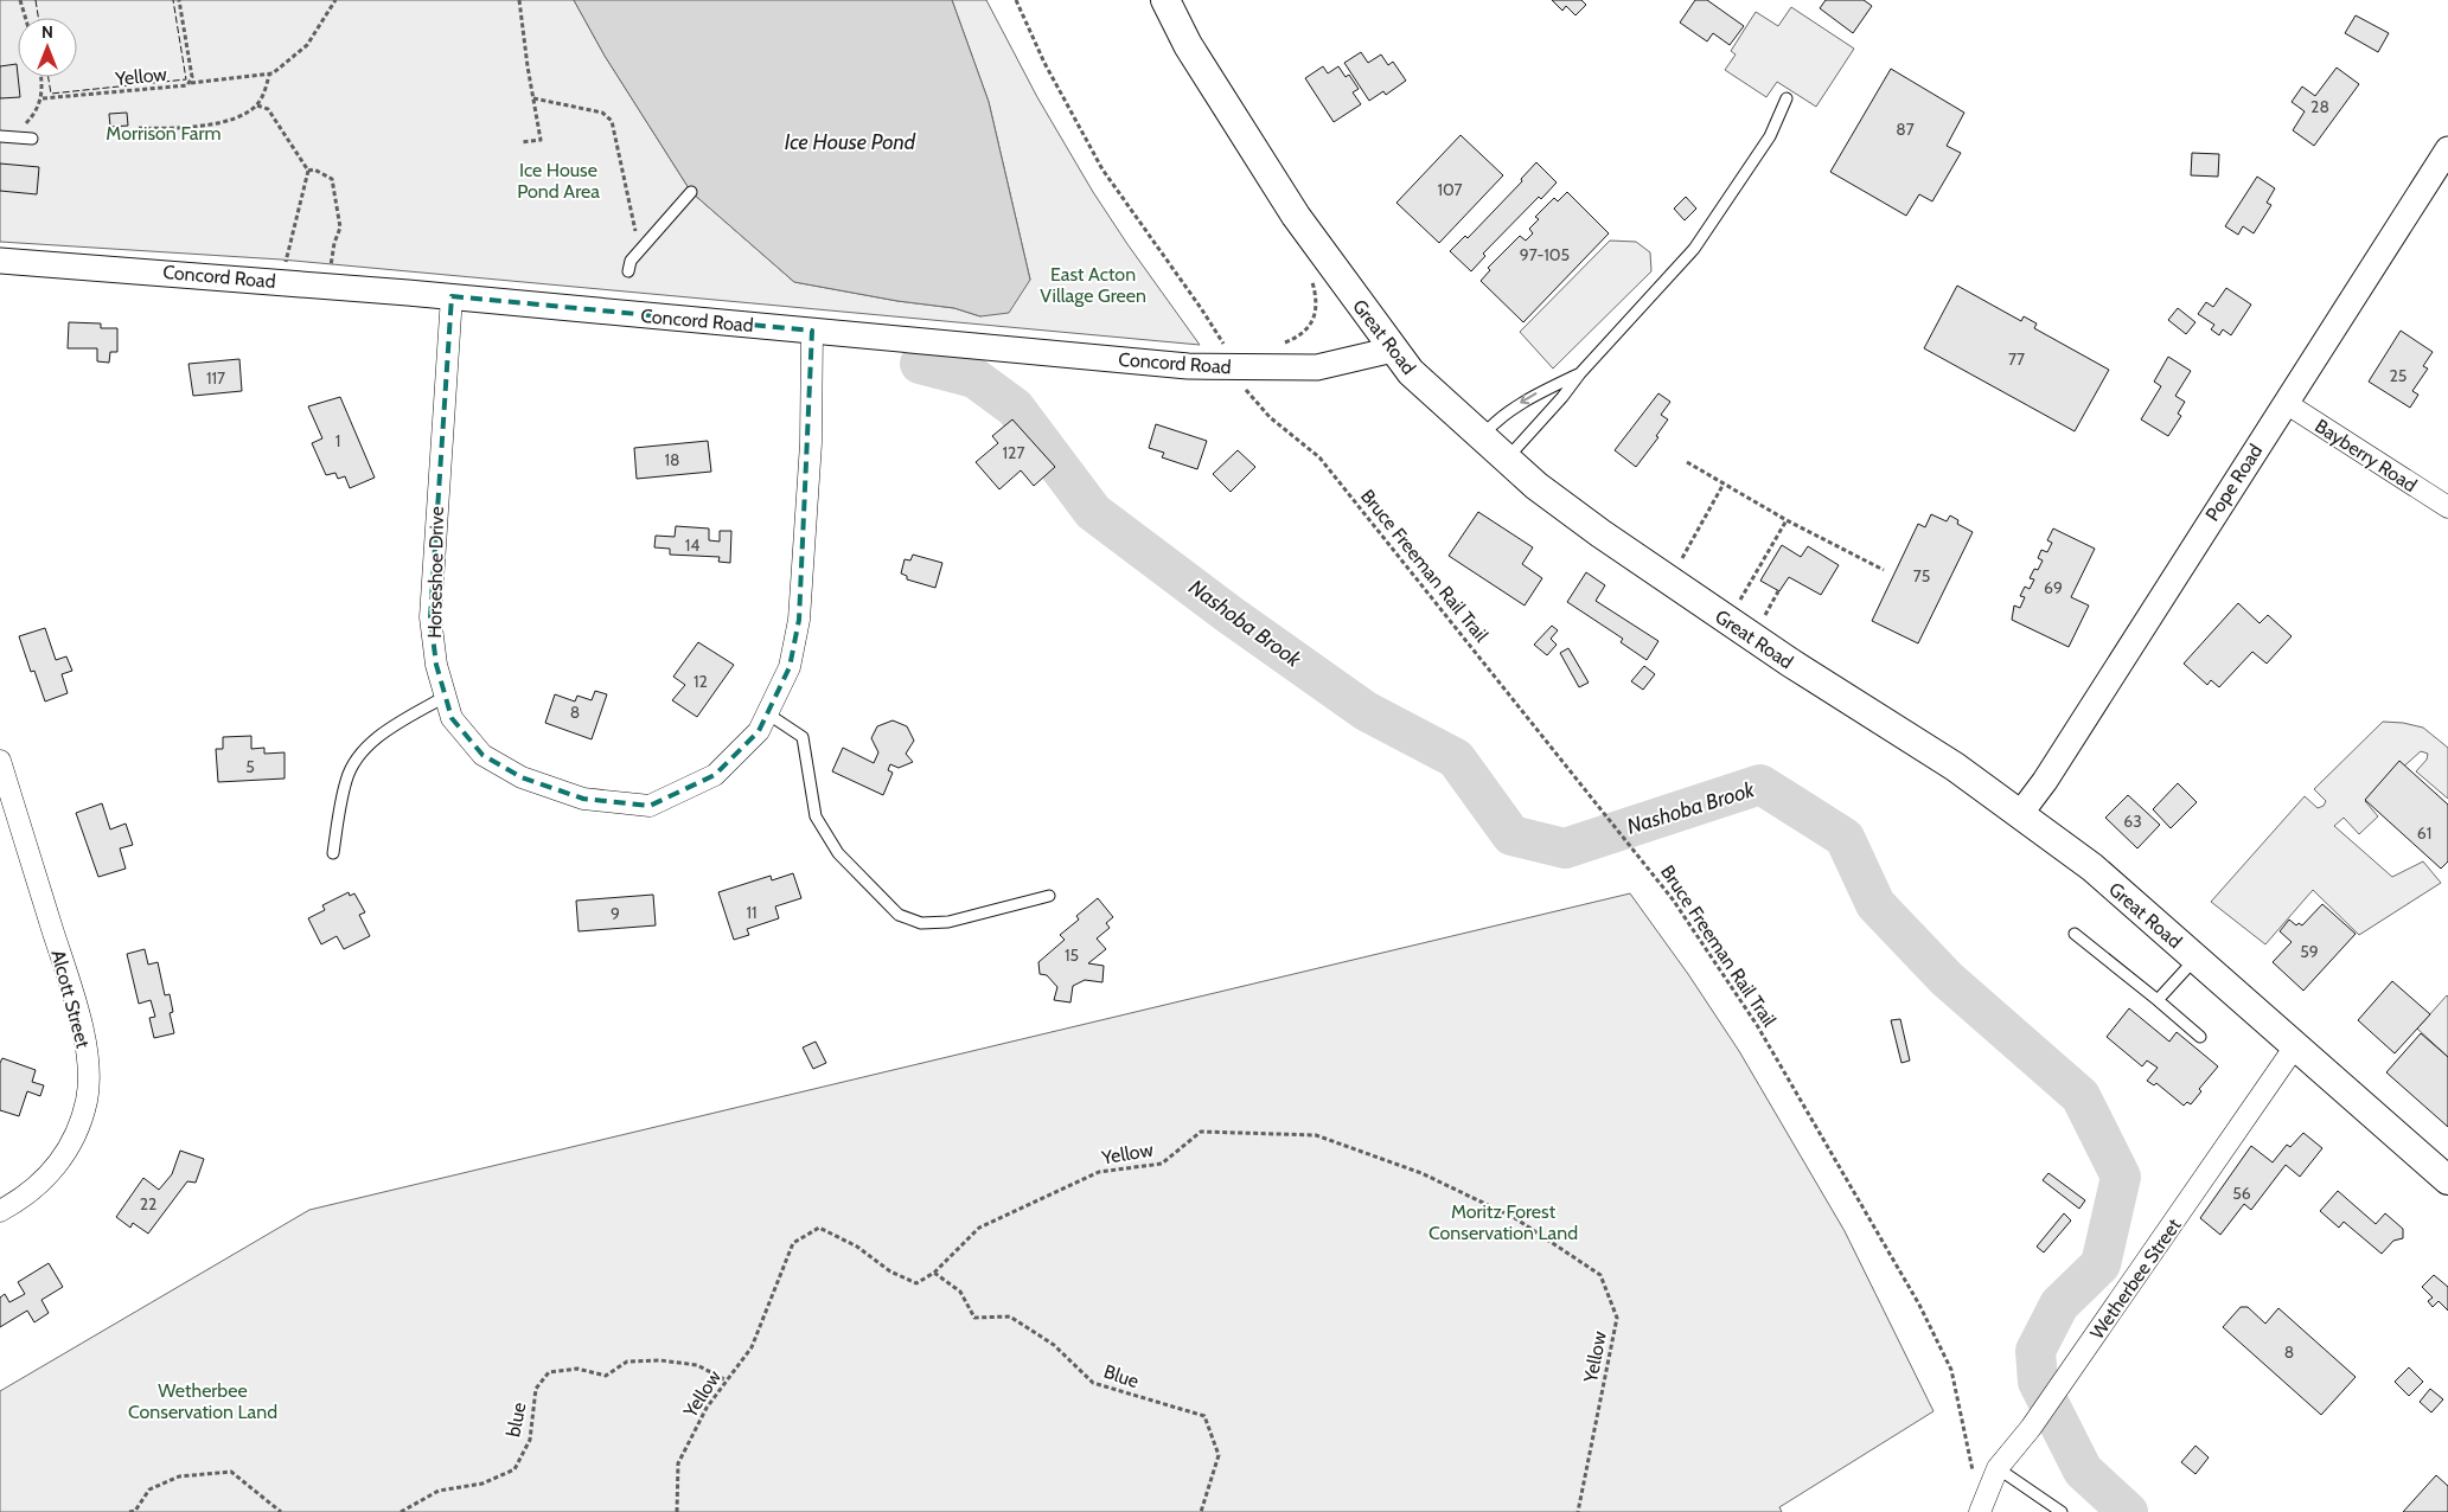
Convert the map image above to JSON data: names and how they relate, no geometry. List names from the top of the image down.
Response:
{
  "streets": {
    "main road": ["Great Road"],
    "street": [
      "Concord Road",
      "Bayberry Road",
      "Pope Road",
      "Horseshoe Drive",
      "Alcott Street",
      "Wetherbee Street"
    ],
    "path": [
      "Yellow",
      "Bruce Freeman Rail Trail",
      "Blue",
      "blue"
    ]
  },
  "crossings": [
    ["Yellow", "Blue"],
    ["Yellow", "blue"],
    ["Concord Road", "Great Road"],
    ["Concord Road", "Horseshoe Drive"],
    ["Great Road", "Pope Road"],
    ["Great Road", "Wetherbee Street"],
    ["Bayberry Road", "Pope Road"],
    ["Bruce Freeman Rail Trail", "Wetherbee Street"]
  ],
  "water": ["Ice House Pond", "Nashoba Brook"],
  "parks": [
    "Morrison Farm",
    "Ice House Pond Area",
    "East Acton Village Green",
    "Moritz Forest Conservation Land",
    "Wetherbee Conservation Land"
  ],
  "house_numbers": [
    "28",
    "87",
    "107",
    "97-105",
    "77",
    "25",
    "117",
    "1",
    "127",
    "18",
    "14",
    "75",
    "69",
    "12",
    "8",
    "5",
    "63",
    "61",
    "11",
    "9",
    "59",
    "15",
    "56",
    "22",
    "8"
  ],
  "north": "top"
}
